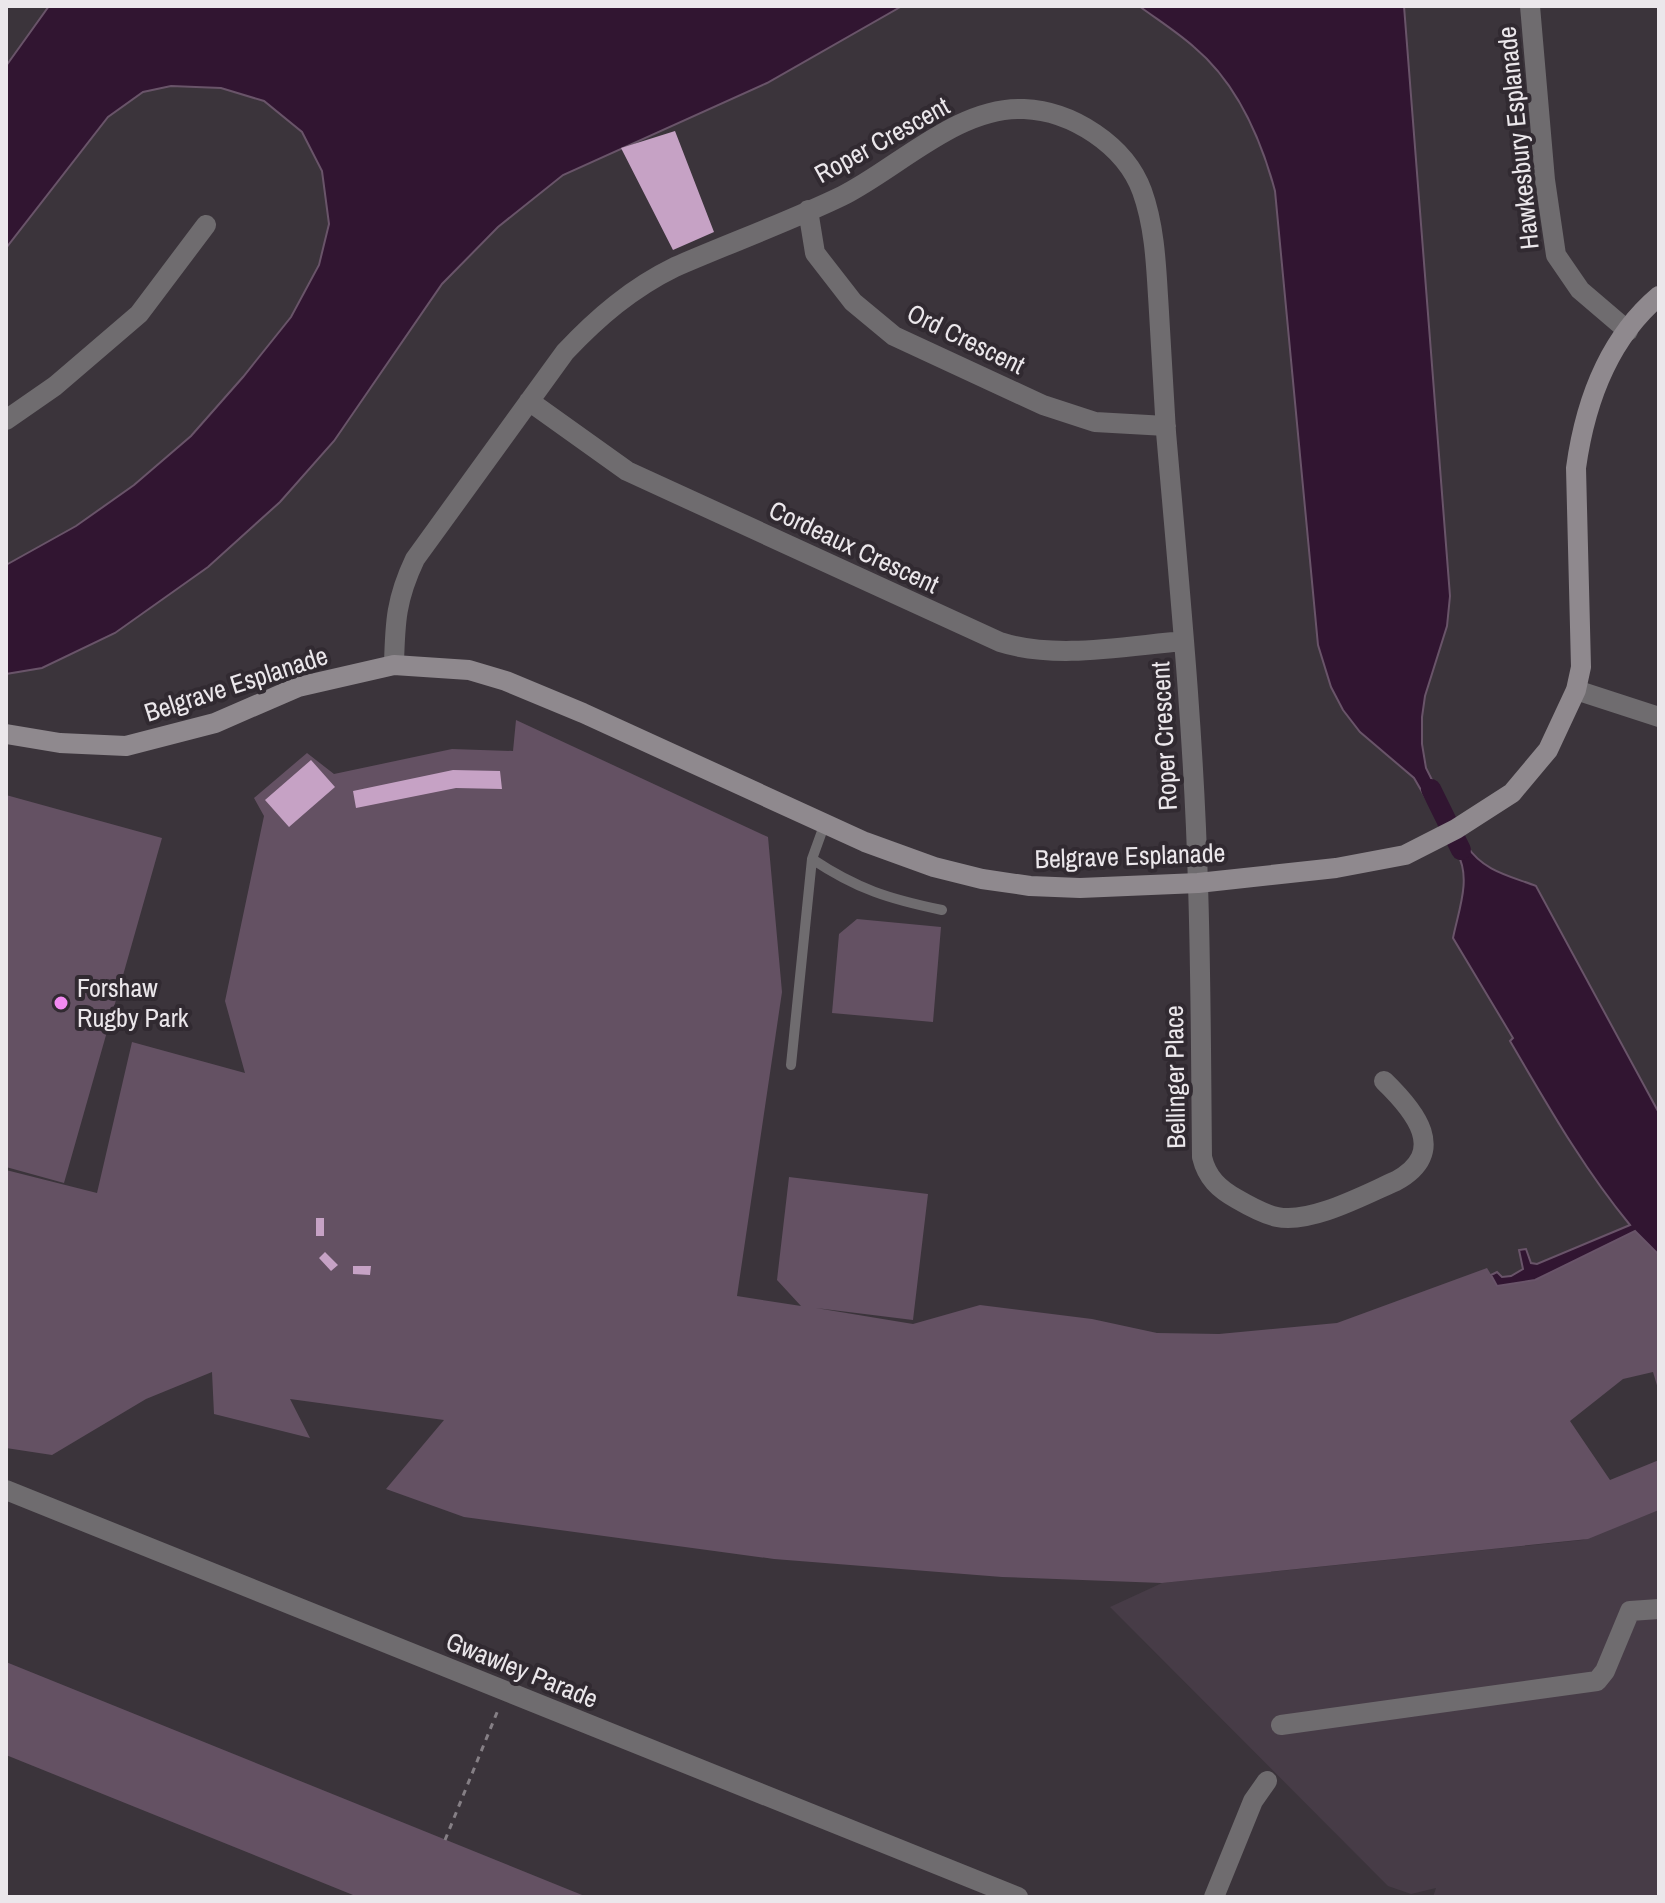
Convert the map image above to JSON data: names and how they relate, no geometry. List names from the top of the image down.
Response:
{
  "streets": {
    "street": [
      "Hawkesbury Esplanade",
      "Roper Crescent",
      "Ord Crescent",
      "Cordeaux Crescent",
      "Belgrave Esplanade",
      "Bellinger Place",
      "Gwawley Parade"
    ]
  },
  "crossings": [
    ["Hawkesbury Esplanade", "Belgrave Esplanade"],
    ["Roper Crescent", "Ord Crescent"],
    ["Roper Crescent", "Cordeaux Crescent"],
    ["Roper Crescent", "Belgrave Esplanade"],
    ["Roper Crescent", "Bellinger Place"],
    ["Belgrave Esplanade", "Bellinger Place"]
  ],
  "places": ["Forshaw Rugby Park"]
}
